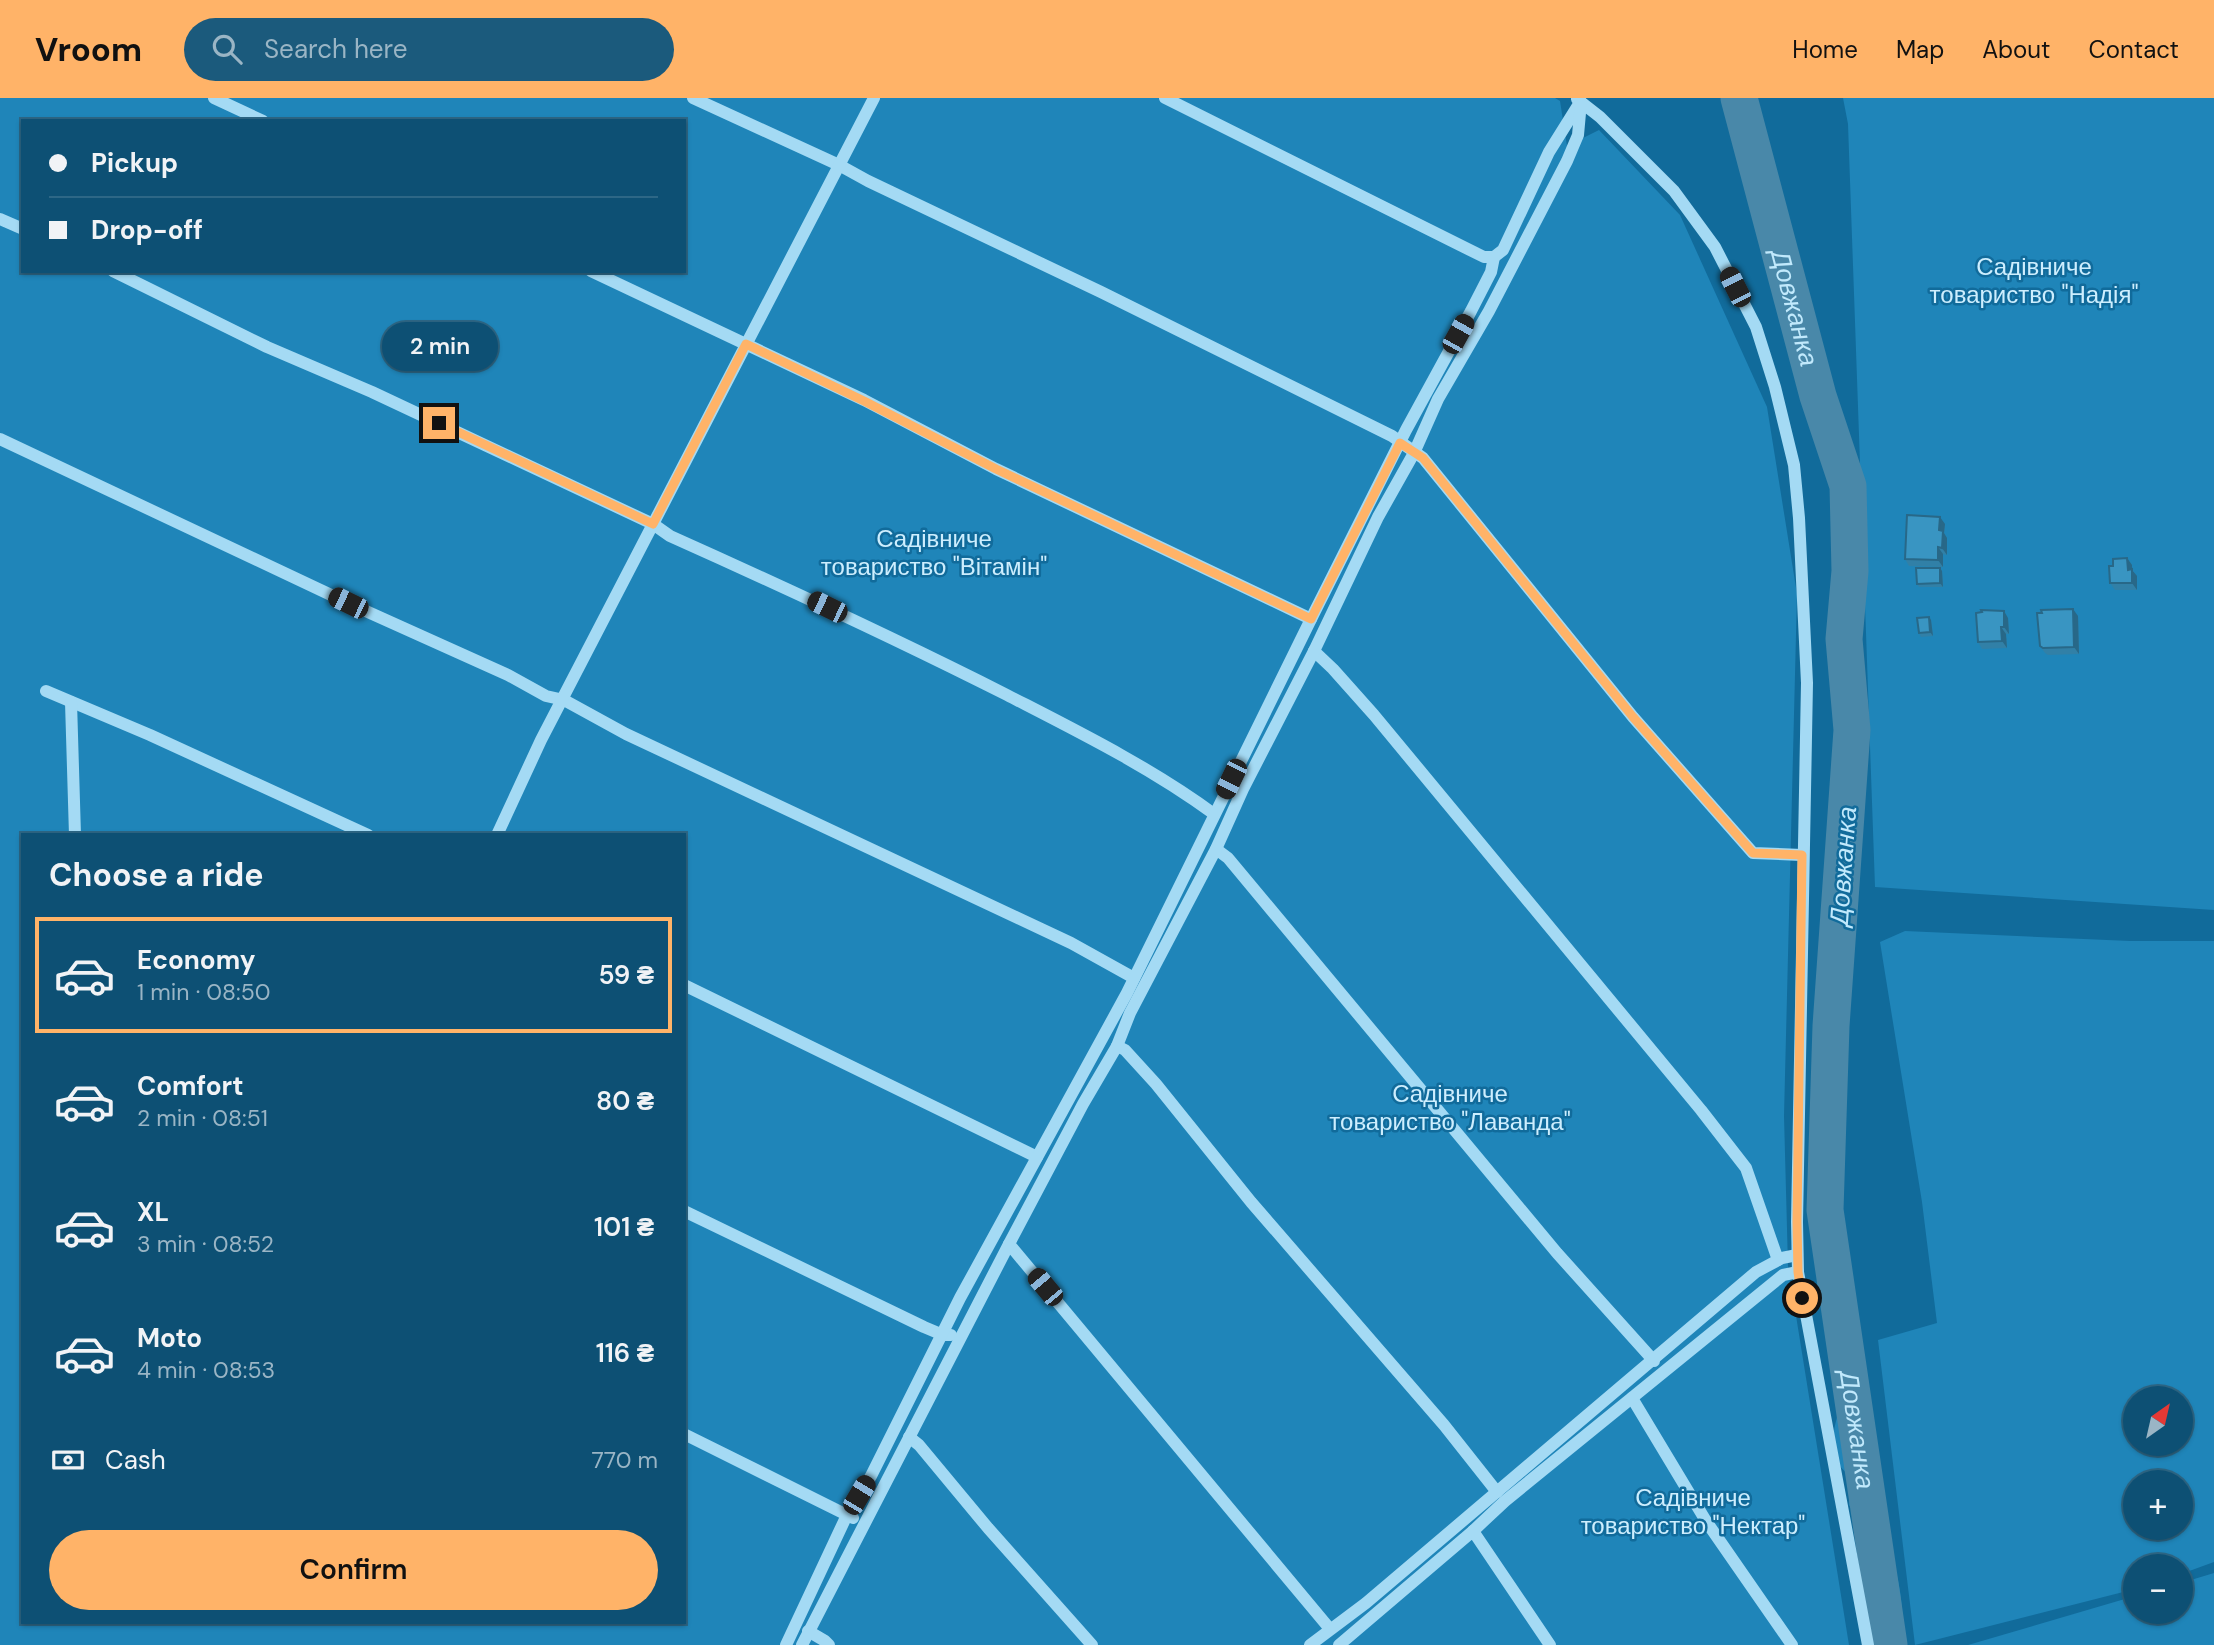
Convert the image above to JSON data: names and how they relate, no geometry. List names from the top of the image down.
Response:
{
  "water": ["Довжанка"],
  "parks": [
    "Садівниче товариство \"Надія\"",
    "Садівниче товариство \"Вітамін\"",
    "Садівниче товариство \"Лаванда\"",
    "Садівниче товариство \"Нектар\""
  ],
  "north": "top right",
  "page": {
    "header": "Vroom",
    "search": "Search here",
    "nav": [
      "Home",
      "Map",
      "About",
      "Contact"
    ],
    "banner": ["Pickup", "Drop-off"],
    "bubble": "2 min",
    "heading": "Choose a ride",
    "list": [
      {
        "name": "Economy",
        "note": "1 min · 08:50",
        "value": "59 ₴"
      },
      {
        "name": "Comfort",
        "note": "2 min · 08:51",
        "value": "80 ₴"
      },
      {
        "name": "XL",
        "note": "3 min · 08:52",
        "value": "101 ₴"
      },
      {
        "name": "Moto",
        "note": "4 min · 08:53",
        "value": "116 ₴"
      }
    ],
    "map_buttons": ["+", "−"],
    "pay": ["Cash", "770 m"],
    "buttons": "Confirm"
  }
}
